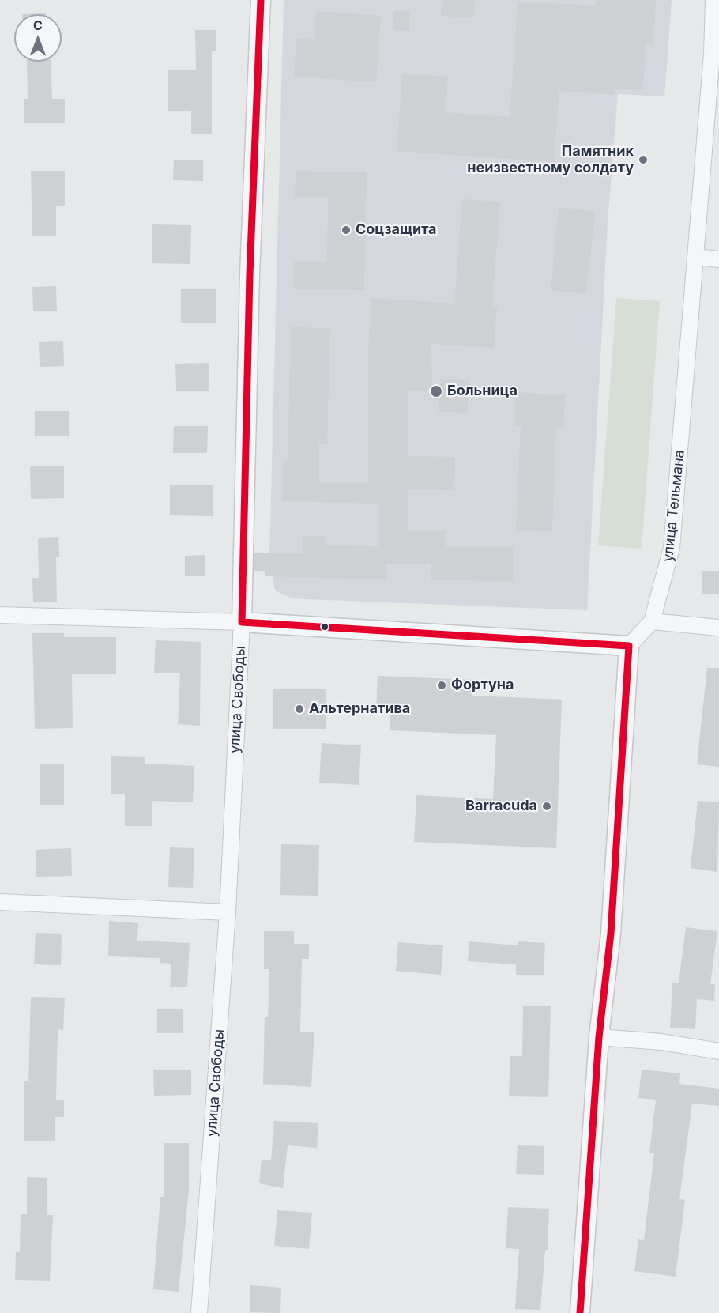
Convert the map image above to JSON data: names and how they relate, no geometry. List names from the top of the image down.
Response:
{
  "streets": {
    "street": ["улица Тельмана", "улица Свободы"]
  },
  "places": [
    "Памятник неизвестному солдату",
    "Соцзащита",
    "Больница",
    "Фортуна",
    "Альтернатива",
    "Barracuda"
  ],
  "north": "top"
}
